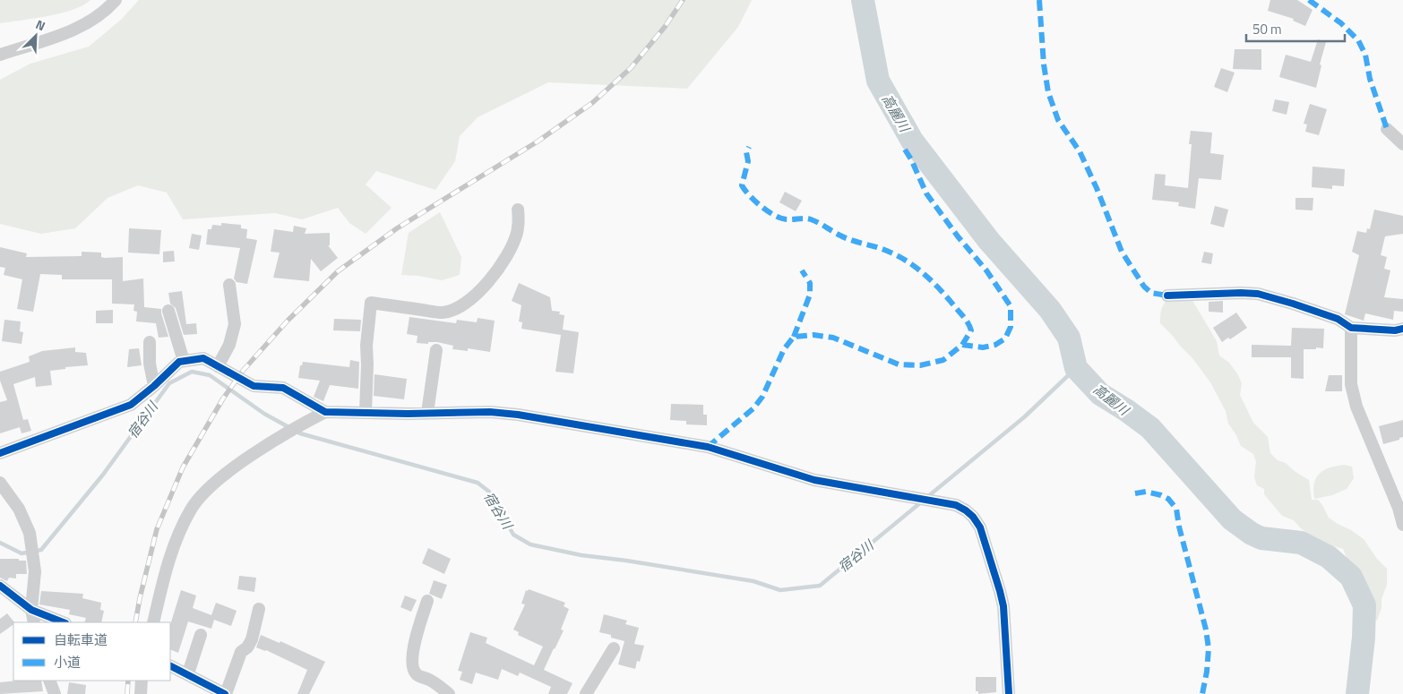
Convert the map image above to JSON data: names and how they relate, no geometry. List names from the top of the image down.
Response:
{
  "water": ["高麗川", "宿谷川"],
  "legend": ["自転車道", "小道"],
  "scale_bar": "50 m",
  "north": "top right"
}
